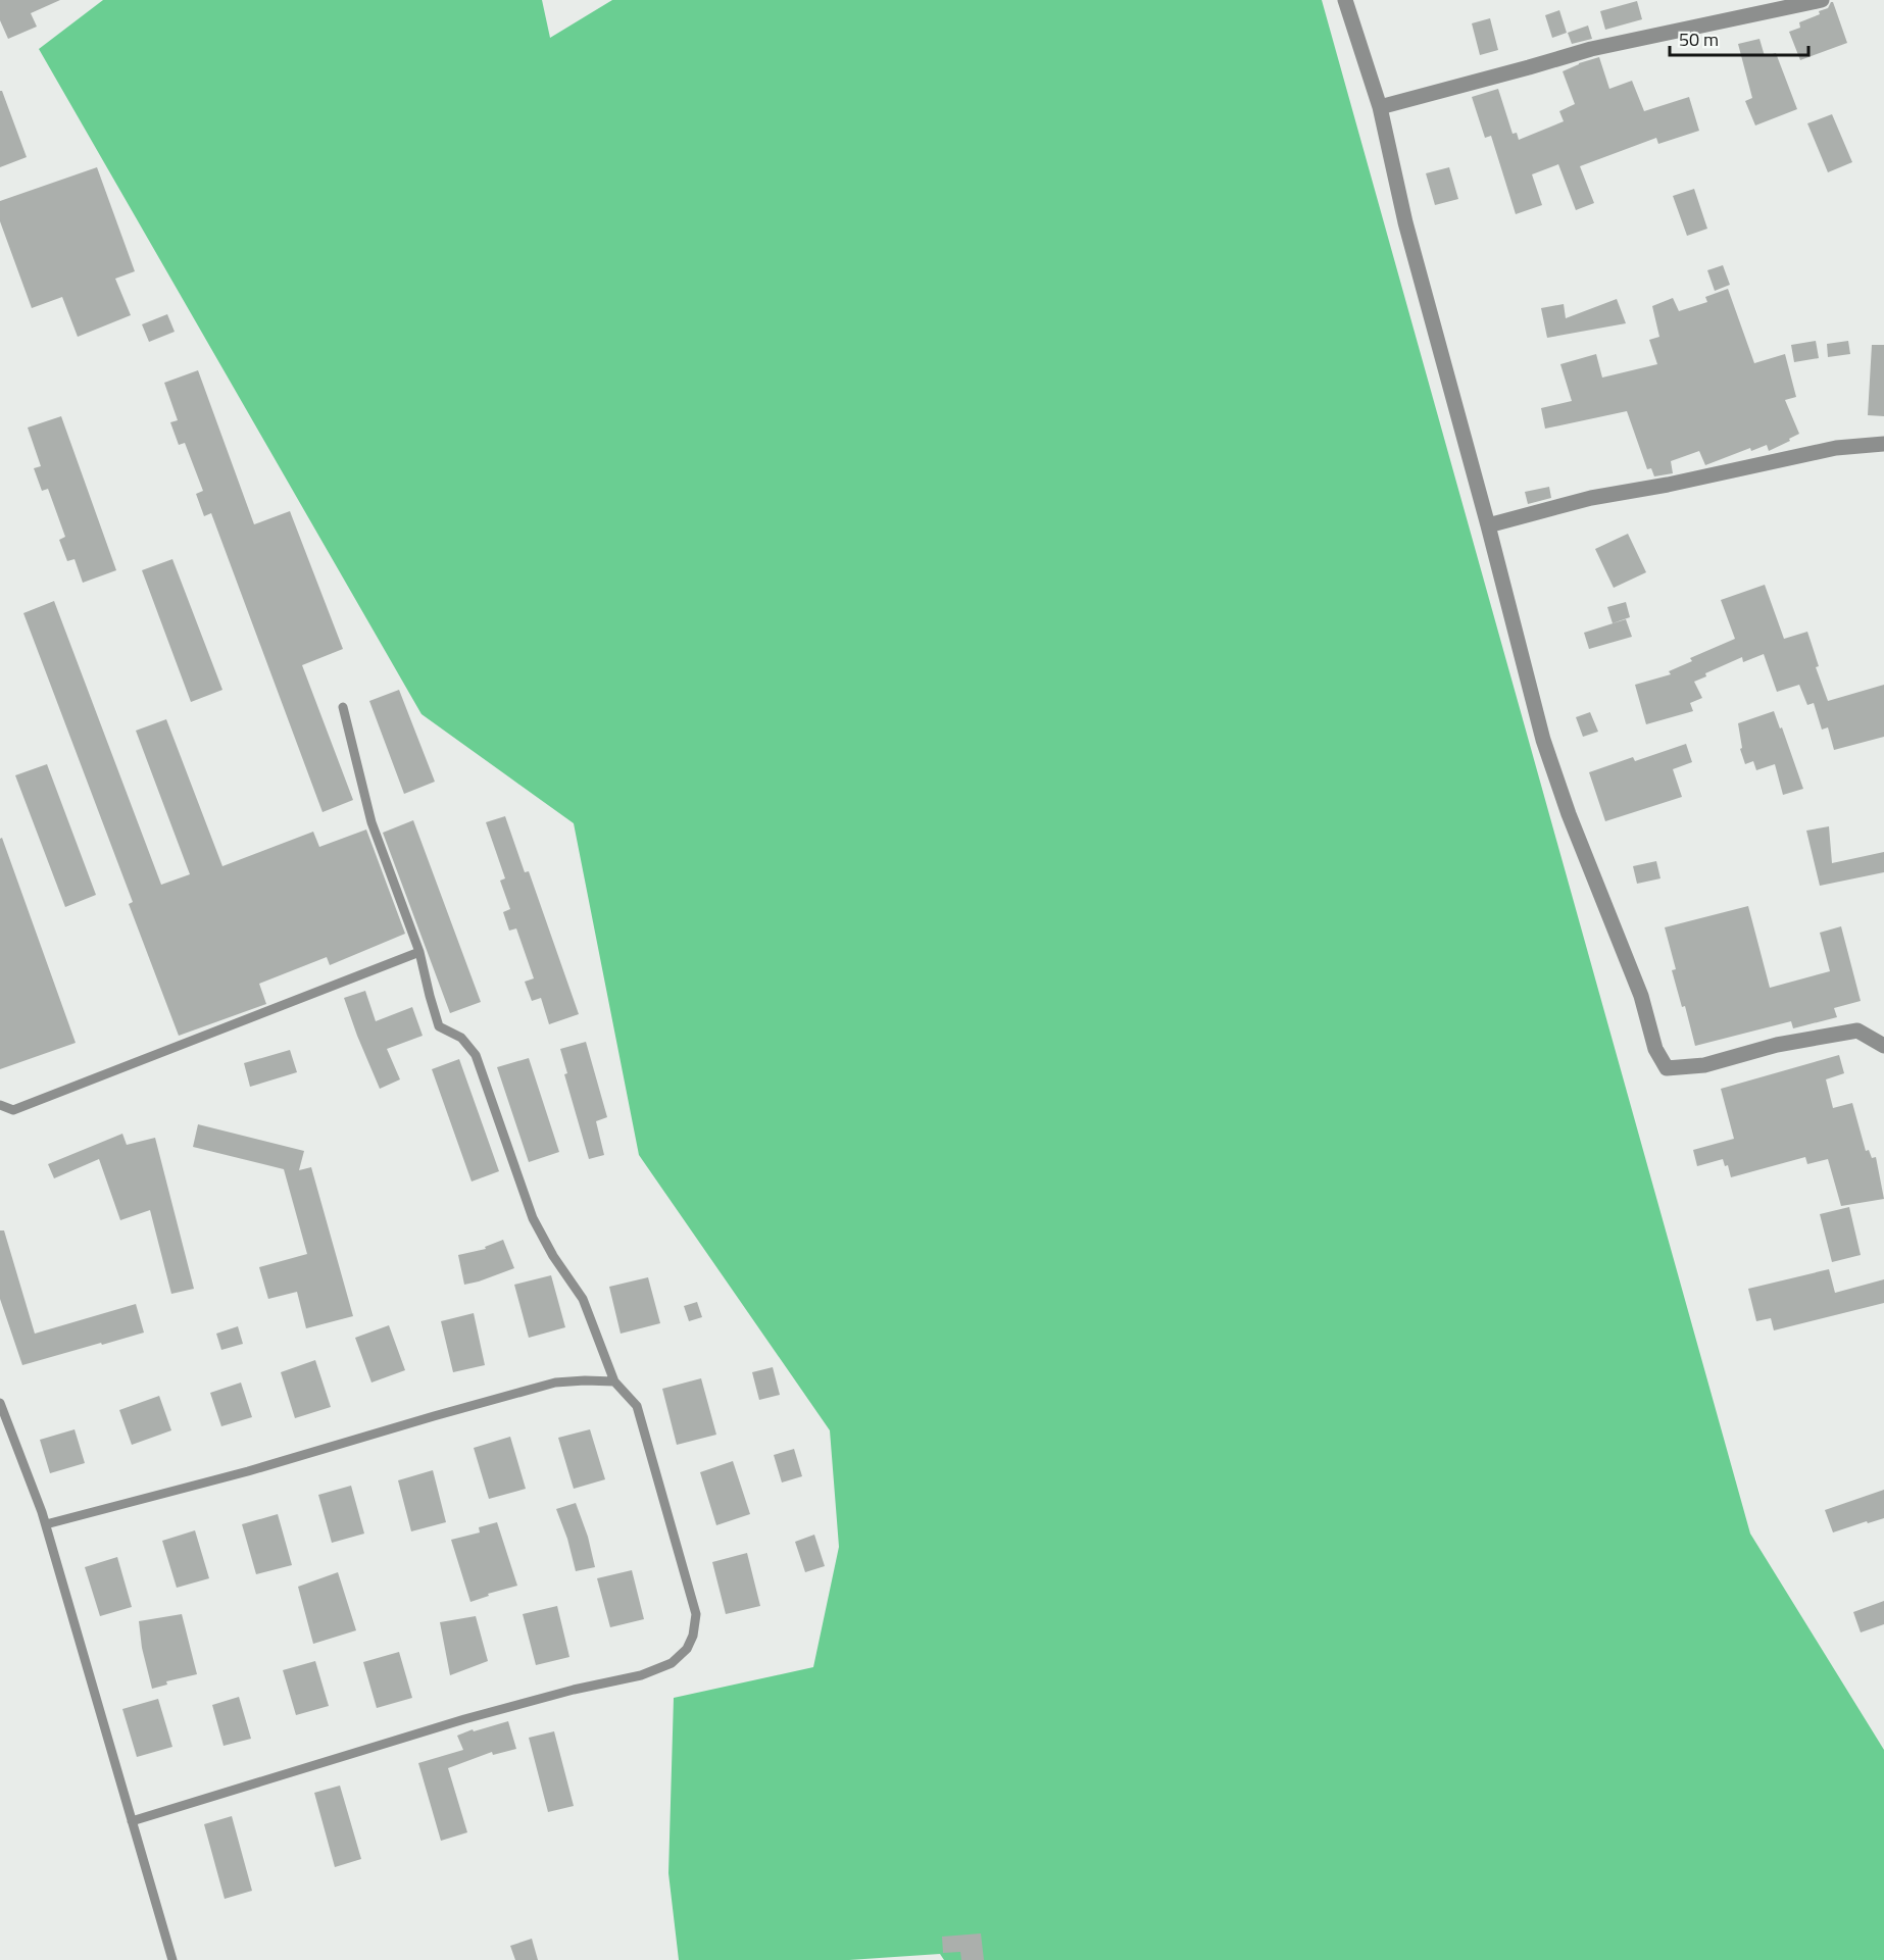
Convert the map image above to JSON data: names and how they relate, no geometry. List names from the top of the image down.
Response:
{
  "scale_bar": "50 m"
}
